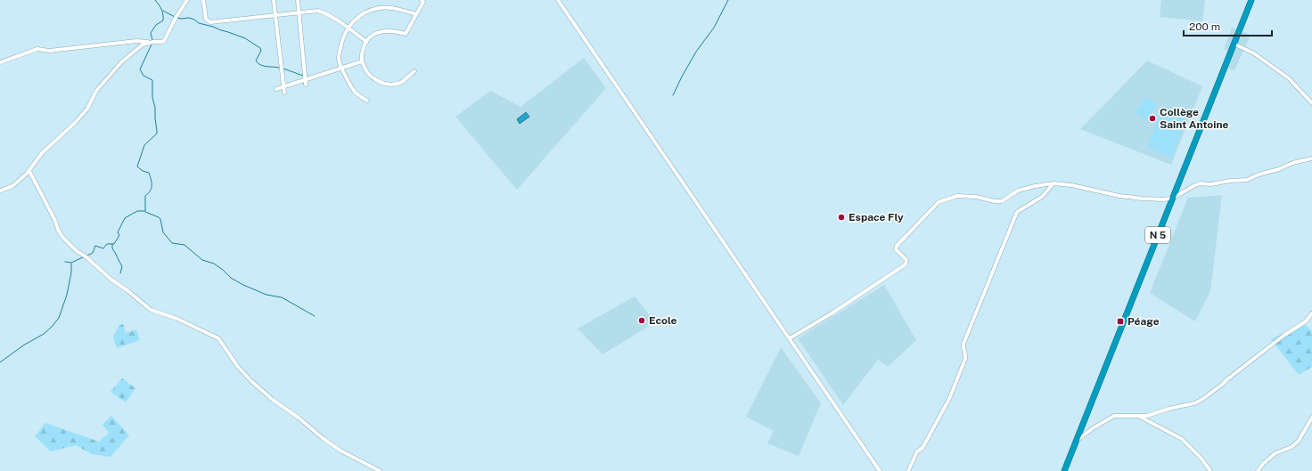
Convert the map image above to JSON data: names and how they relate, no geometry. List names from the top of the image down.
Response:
{
  "streets": {
    "highway": ["N 5"]
  },
  "places": {
    "other": ["Collège Saint Antoine", "Espace Fly", "Ecole"],
    "transit": ["Péage"]
  },
  "scale_bar": "200 m"
}
